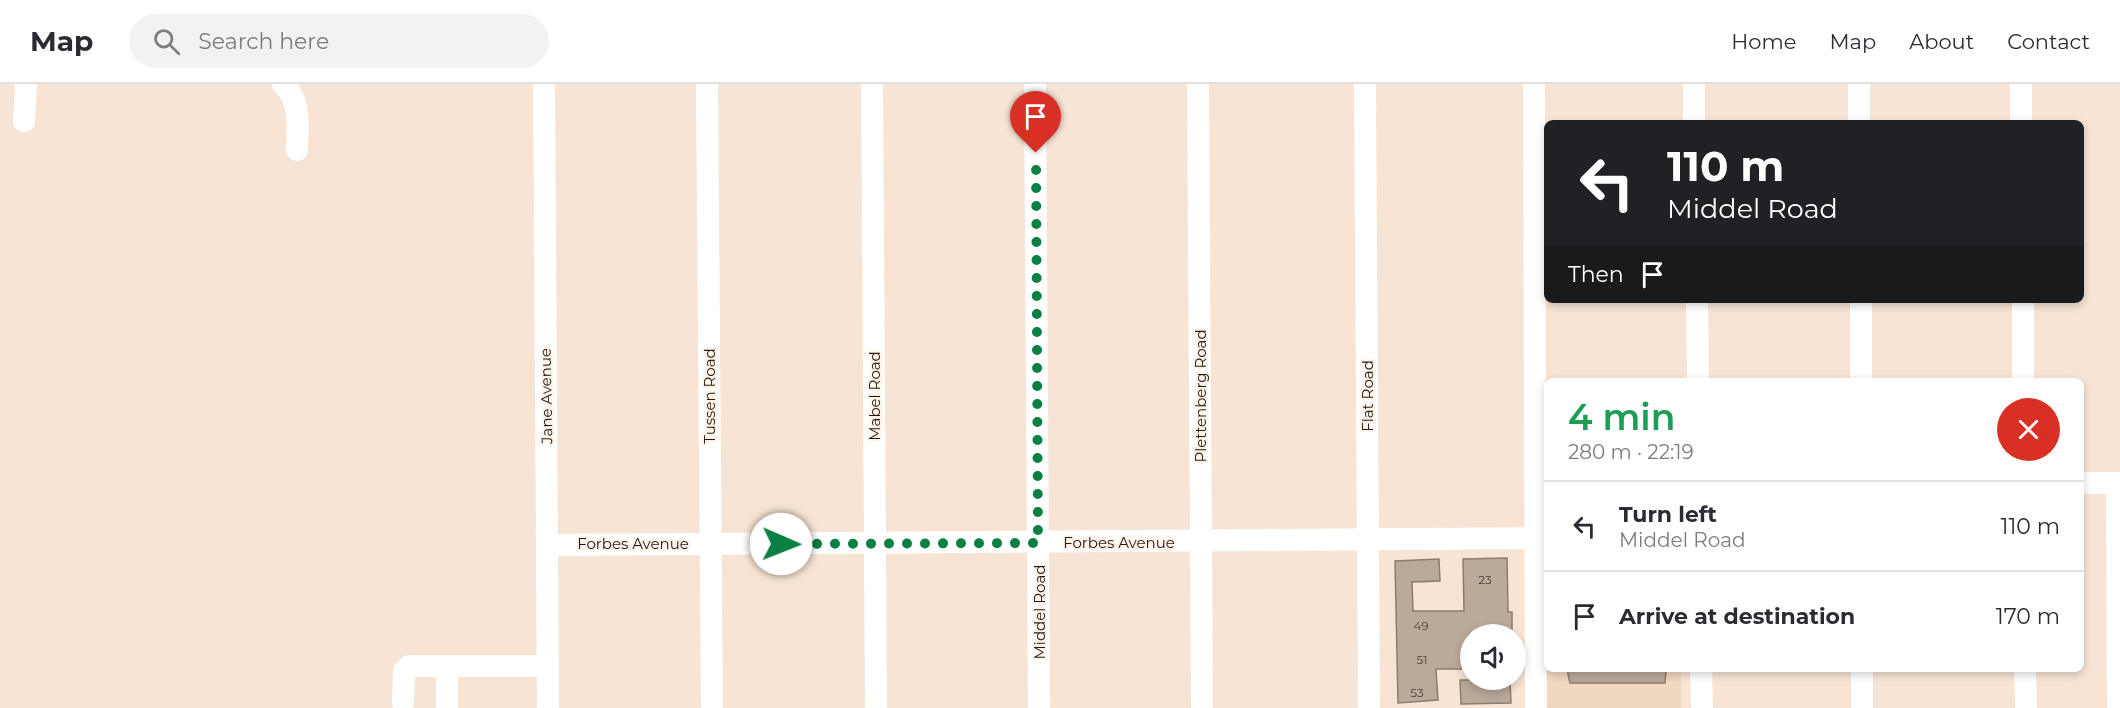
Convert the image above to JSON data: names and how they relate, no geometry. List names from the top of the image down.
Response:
{
  "streets": {
    "street": [
      "Jane Avenue",
      "Tussen Road",
      "Mabel Road",
      "Plettenberg Road",
      "Flat Road",
      "Forbes Avenue",
      "Middel Road"
    ]
  },
  "crossings": [
    ["Jane Avenue", "Forbes Avenue"],
    ["Tussen Road", "Forbes Avenue"],
    ["Mabel Road", "Forbes Avenue"],
    ["Plettenberg Road", "Forbes Avenue"],
    ["Flat Road", "Forbes Avenue"],
    ["Forbes Avenue", "Middel Road"]
  ],
  "house_numbers": [
    "23",
    "49",
    "51",
    "53"
  ],
  "page": {
    "header": "Map",
    "search": "Search here",
    "nav": [
      "Home",
      "Map",
      "About",
      "Contact"
    ],
    "turn": ["110 m", "Middel Road"],
    "then": "Then",
    "heading": ["4 min", "280 m · 22:19"],
    "list": [
      {
        "name": "Turn left",
        "note": "Middel Road",
        "value": "110 m"
      },
      {
        "name": "Arrive at destination",
        "value": "170 m"
      }
    ]
  }
}
